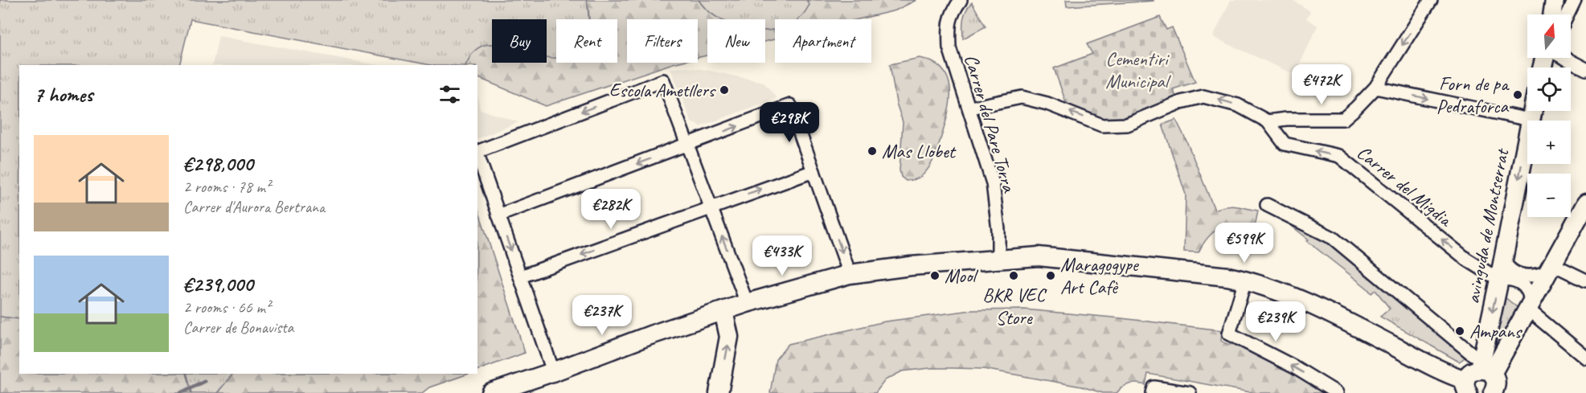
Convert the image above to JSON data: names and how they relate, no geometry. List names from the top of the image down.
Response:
{
  "streets": {
    "street": ["Carrer del Pare Torra", "Carrer del Migdia", "avinguda de Montserrat"]
  },
  "crossings": [
    ["Carrer del Migdia", "avinguda de Montserrat"]
  ],
  "parks": ["Cementiri Municipal"],
  "places": [
    "Escola Ametllers",
    "Forn de pa Pedraforca",
    "Mas Llobet",
    "Mool",
    "BKR VEC Store",
    "Maragogype Art Cafè",
    "Ampans"
  ],
  "north": "top",
  "page": {
    "map_buttons": ["+", "−"],
    "chip": [
      "Buy",
      "Rent",
      "Filters",
      "New",
      "Apartment"
    ],
    "price": [
      "€472K",
      "€298K",
      "€282K",
      "€599K",
      "€433K",
      "€237K",
      "€239K"
    ],
    "heading": "7 homes",
    "list": [
      {
        "name": "€298,000",
        "note": "2 rooms · 78 m² · Carrer d'Aurora Bertrana"
      },
      {
        "name": "€239,000",
        "note": "2 rooms · 66 m² · Carrer de Bonavista"
      }
    ]
  }
}
